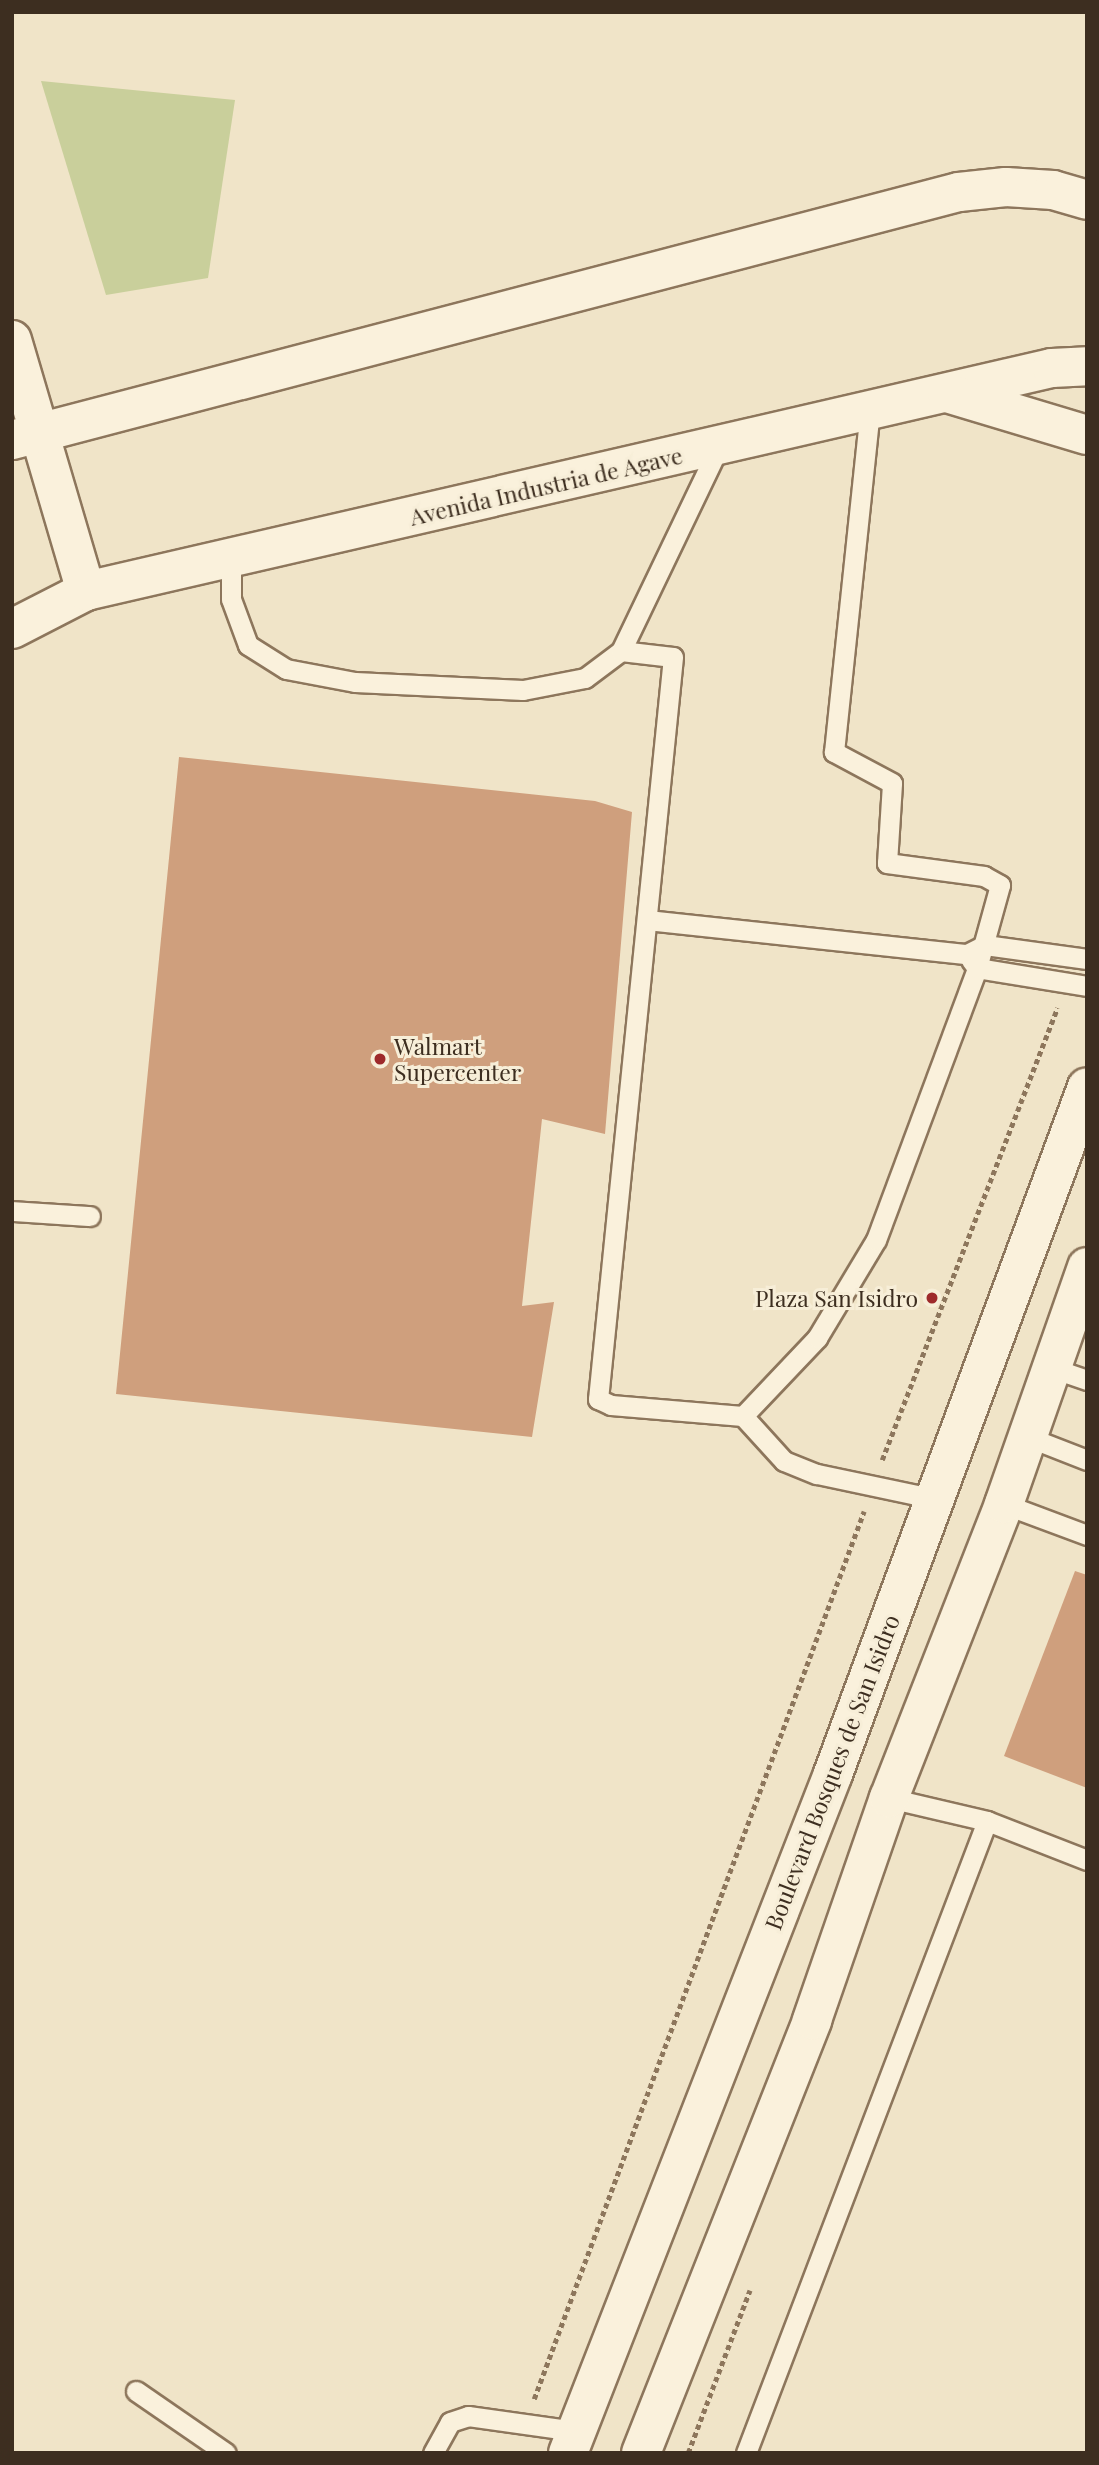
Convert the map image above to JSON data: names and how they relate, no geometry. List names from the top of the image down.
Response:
{
  "streets": {
    "main road": ["Avenida Industria de Agave", "Boulevard Bosques de San Isidro"]
  },
  "places": ["Walmart Supercenter", "Plaza San Isidro"]
}
